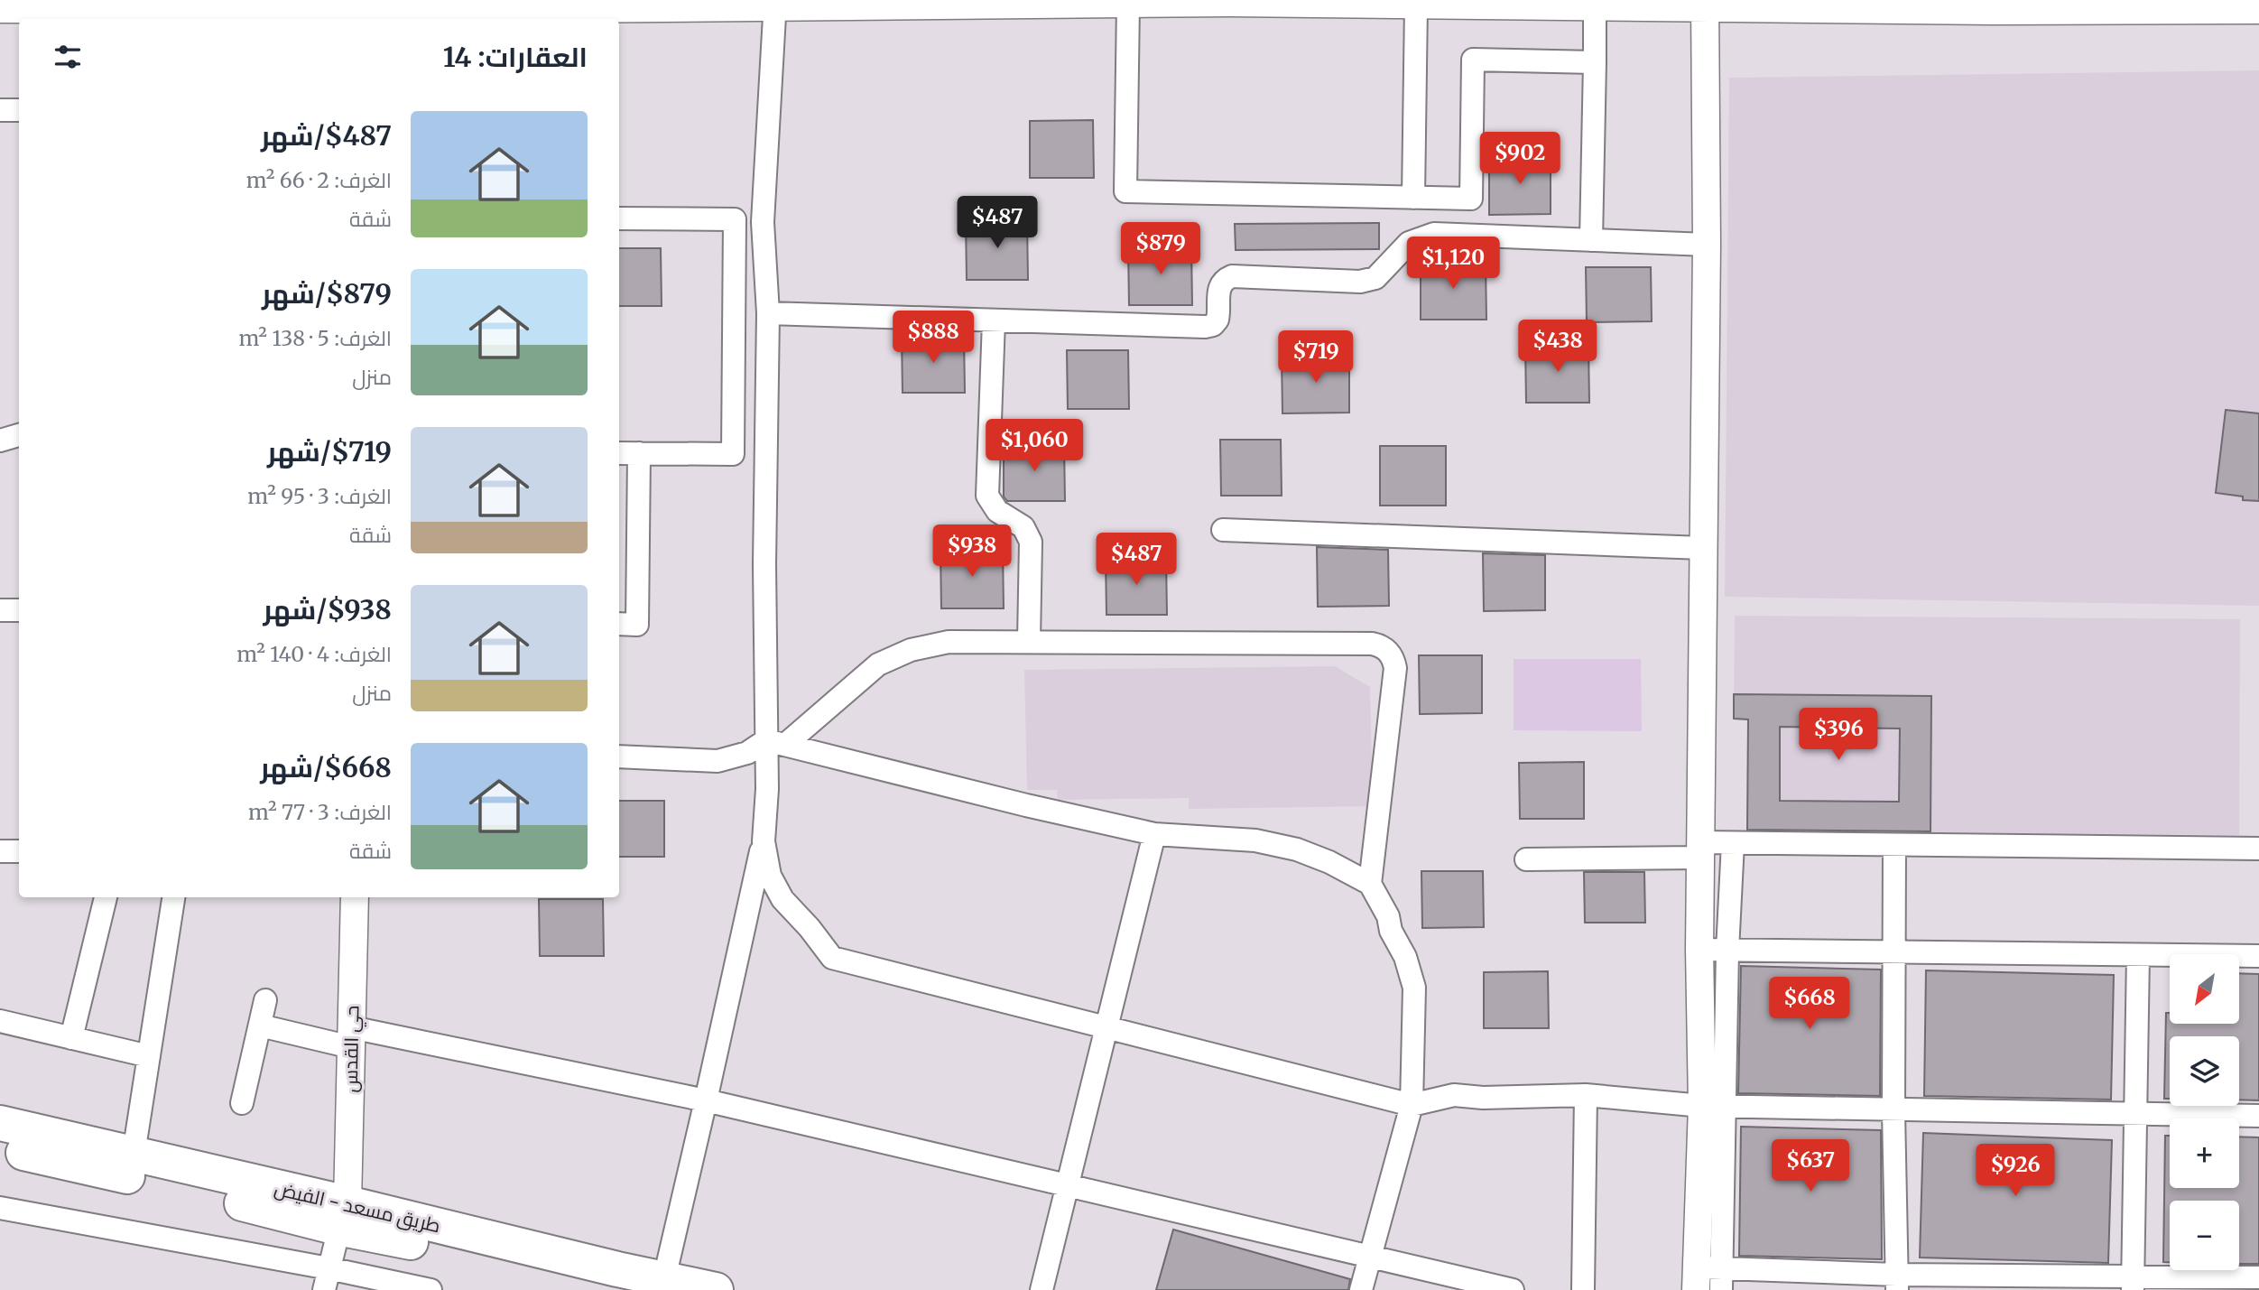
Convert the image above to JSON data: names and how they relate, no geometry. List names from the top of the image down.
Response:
{
  "streets": {
    "main road": ["طريق مسعد - الفيض"],
    "street": ["حي القدس"]
  },
  "crossings": [
    ["حي القدس", "طريق مسعد - الفيض"]
  ],
  "north": "bottom left",
  "page": {
    "heading": "العقارات: 14",
    "list": [
      {
        "name": "$487/شهر",
        "note": "الغرف: 2 · 66 m² · شقة"
      },
      {
        "name": "$879/شهر",
        "note": "الغرف: 5 · 138 m² · منزل"
      },
      {
        "name": "$719/شهر",
        "note": "الغرف: 3 · 95 m² · شقة"
      },
      {
        "name": "$938/شهر",
        "note": "الغرف: 4 · 140 m² · منزل"
      },
      {
        "name": "$668/شهر",
        "note": "الغرف: 3 · 77 m² · شقة"
      }
    ],
    "price": [
      "$902",
      "$487",
      "$879",
      "$1,120",
      "$888",
      "$438",
      "$719",
      "$1,060",
      "$938",
      "$487",
      "$396",
      "$668",
      "$637",
      "$926"
    ],
    "map_buttons": ["+", "−"]
  }
}
